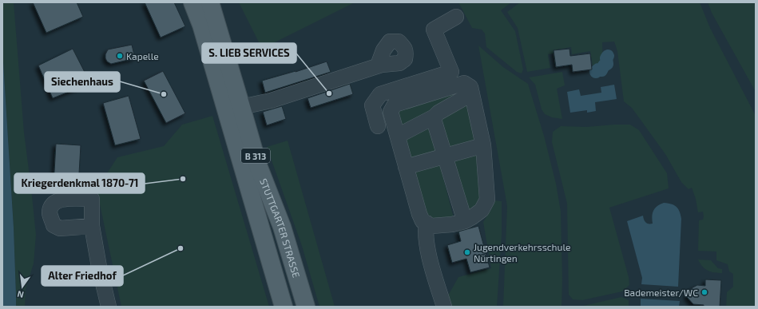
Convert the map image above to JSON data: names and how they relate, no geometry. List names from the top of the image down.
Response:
{
  "streets": {
    "main road": ["B 313", "STUTTGARTER STRASSE"]
  },
  "places": [
    "Kapelle",
    "S. LIEB SERVICES",
    "Siechenhaus",
    "Kriegerdenkmal 1870-71",
    "Alter Friedhof",
    "Jugendverkehrsschule Nürtingen",
    "Bademeister/WC"
  ],
  "north": "bottom"
}
